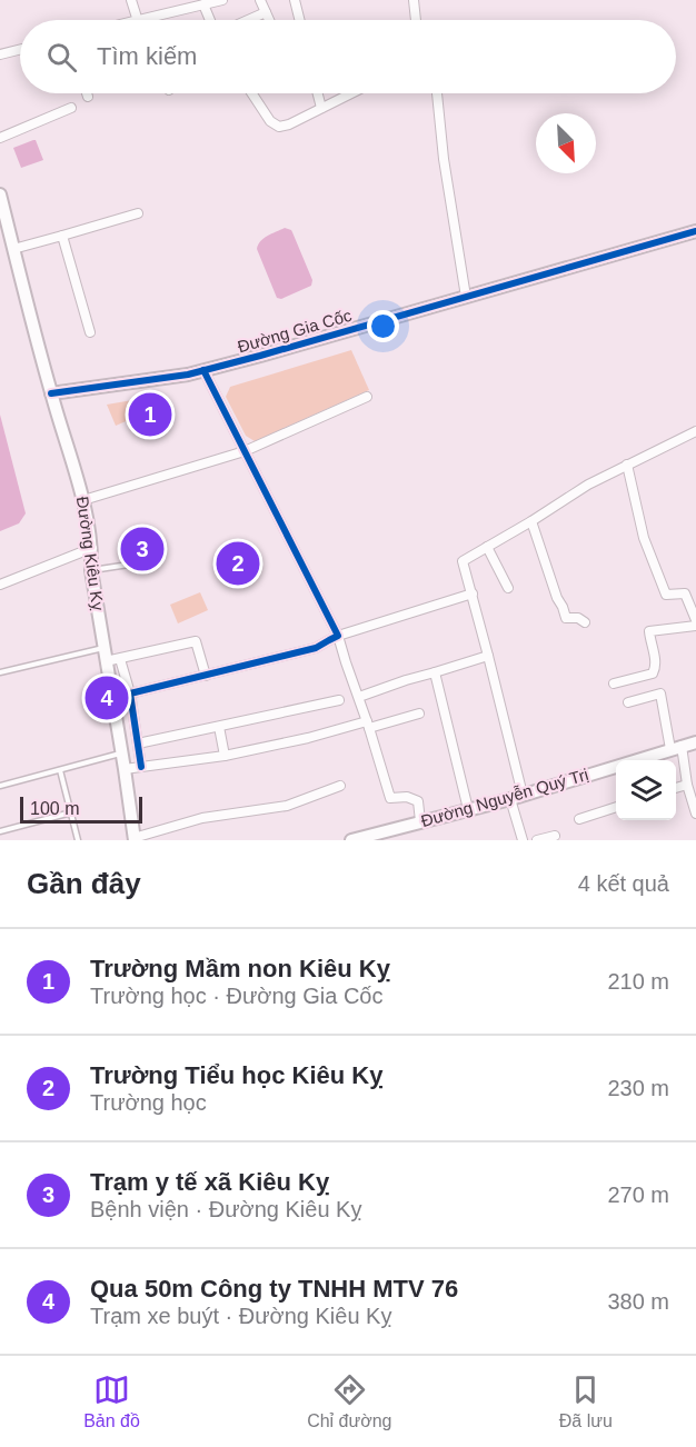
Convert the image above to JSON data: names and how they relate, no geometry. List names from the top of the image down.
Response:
{
  "streets": {
    "street": ["Đường Gia Cốc", "Đường Kiêu Kỵ", "Đường Nguyễn Quý Trị"]
  },
  "crossings": [
    ["Đường Gia Cốc", "Đường Kiêu Kỵ"]
  ],
  "scale_bar": "100 m",
  "north": "bottom right",
  "page": {
    "search": "Tìm kiếm",
    "pins": [
      "1",
      "3",
      "2",
      "4"
    ],
    "scale": "100 m",
    "heading": ["Gần đây", "4 kết quả"],
    "list": [
      {
        "mark": "1",
        "name": "Trường Mầm non Kiêu Kỵ",
        "note": "Trường học · Đường Gia Cốc",
        "value": "210 m"
      },
      {
        "mark": "2",
        "name": "Trường Tiểu học Kiêu Kỵ",
        "note": "Trường học",
        "value": "230 m"
      },
      {
        "mark": "3",
        "name": "Trạm y tế xã Kiêu Kỵ",
        "note": "Bệnh viện · Đường Kiêu Kỵ",
        "value": "270 m"
      },
      {
        "mark": "4",
        "name": "Qua 50m Công ty TNHH MTV 76",
        "note": "Trạm xe buýt · Đường Kiêu Kỵ",
        "value": "380 m"
      }
    ],
    "nav": ["Bản đồ", "Chỉ đường", "Đã lưu"]
  }
}
